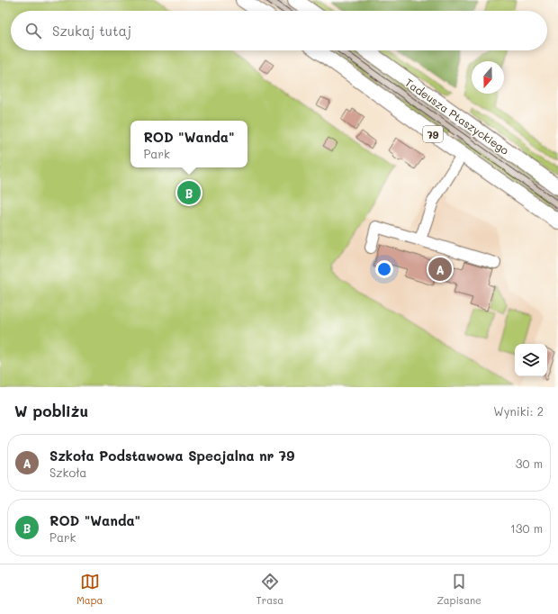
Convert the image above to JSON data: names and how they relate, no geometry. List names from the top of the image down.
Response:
{
  "streets": {
    "main road": ["Tadeusza Ptaszyckiego", "79"]
  },
  "north": "bottom",
  "page": {
    "search": "Szukaj tutaj",
    "popup": ["ROD \"Wanda\"", "Park"],
    "pins": ["B", "A"],
    "heading": ["W pobliżu", "Wyniki: 2"],
    "list": [
      {
        "mark": "A",
        "name": "Szkoła Podstawowa Specjalna nr 79",
        "note": "Szkoła",
        "value": "30 m"
      },
      {
        "mark": "B",
        "name": "ROD \"Wanda\"",
        "note": "Park",
        "value": "130 m"
      }
    ],
    "nav": ["Mapa", "Trasa", "Zapisane"]
  }
}
